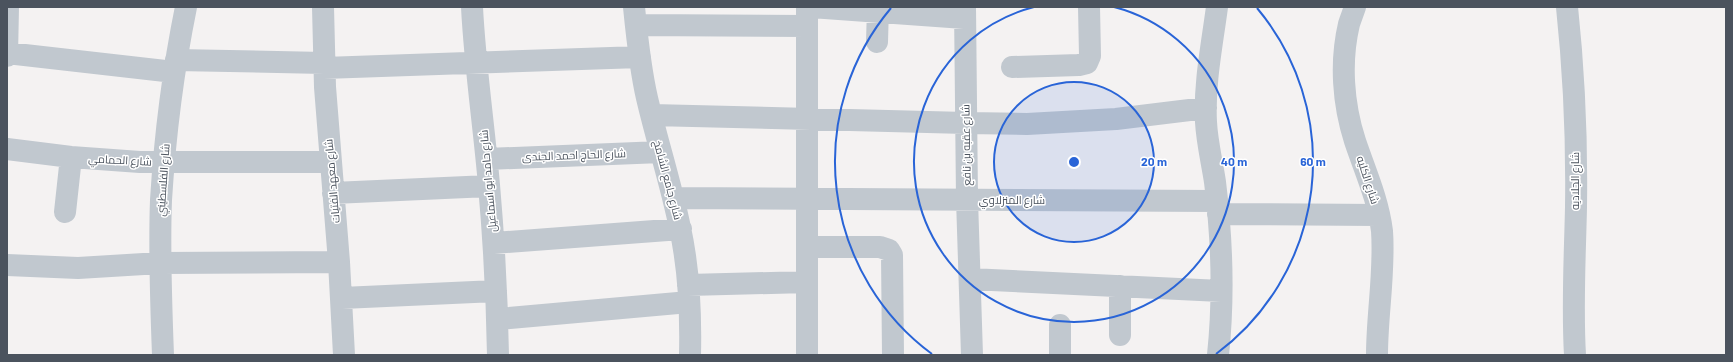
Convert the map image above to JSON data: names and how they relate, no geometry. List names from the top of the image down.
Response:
{
  "streets": {
    "street": [
      "شارع عقبه بن نافع",
      "شارع الحاج احمد الجندى",
      "شارع الحمامي",
      "شارع الفلسطيني",
      "شارع جامع الشامخ",
      "شارع الكليه",
      "شارع معهد الفتيات",
      "شارع حامد ابو اسماعيل",
      "شارع الجلاديه",
      "شارع المنزلاوي"
    ]
  },
  "crossings": [
    ["شارع عقبه بن نافع", "شارع المنزلاوي"],
    ["شارع الحاج احمد الجندى", "شارع جامع الشامخ"],
    ["شارع الحاج احمد الجندى", "شارع حامد ابو اسماعيل"],
    ["شارع الحمامي", "شارع الفلسطيني"],
    ["شارع الحمامي", "شارع معهد الفتيات"],
    ["شارع جامع الشامخ", "شارع المنزلاوي"],
    ["شارع الكليه", "شارع المنزلاوي"]
  ],
  "rings": ["20 m", "40 m", "60 m"]
}
